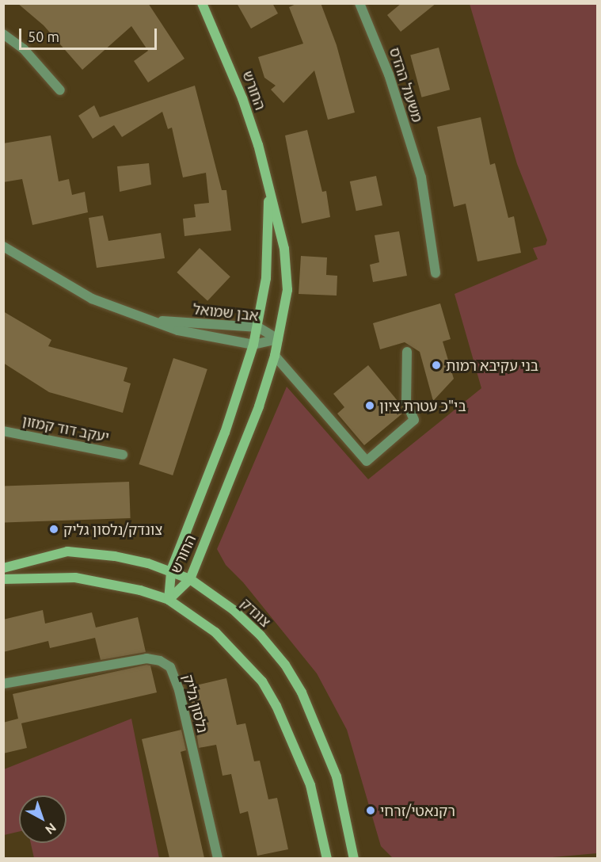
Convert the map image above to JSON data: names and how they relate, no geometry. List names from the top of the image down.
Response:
{
  "streets": {
    "street": [
      "משעול ההדס",
      "החורש",
      "אבן שמואל",
      "יעקב דוד קמזון",
      "צונדק",
      "נלסון גליק"
    ]
  },
  "crossings": [
    ["החורש", "אבן שמואל"],
    ["החורש", "צונדק"]
  ],
  "places": [
    "בני עקיבא רמות",
    "בי\"כ עטרת ציון",
    "צונדק/נלסון גליק",
    "רקנאטי/זרחי"
  ],
  "scale_bar": "50 m",
  "north": "bottom right"
}
